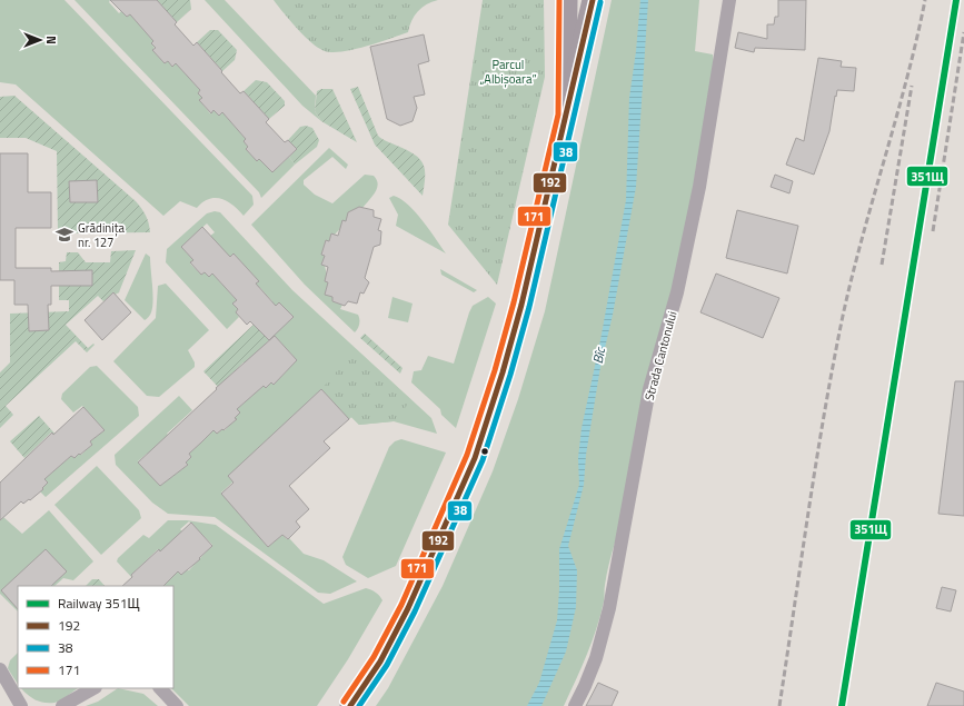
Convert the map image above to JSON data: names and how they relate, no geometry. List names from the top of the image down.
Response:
{
  "streets": {
    "street": ["Strada Cantonului"]
  },
  "water": ["Bîc"],
  "parks": ["Parcul „Albișoara”"],
  "places": {
    "school or university": ["Grădinița nr. 127"]
  },
  "lines": [
    "rail line 351Щ",
    "transit line 192",
    "transit line 171",
    "transit line 38"
  ],
  "legend": [
    "Railway 351Щ",
    "192",
    "38",
    "171"
  ],
  "north": "right"
}
